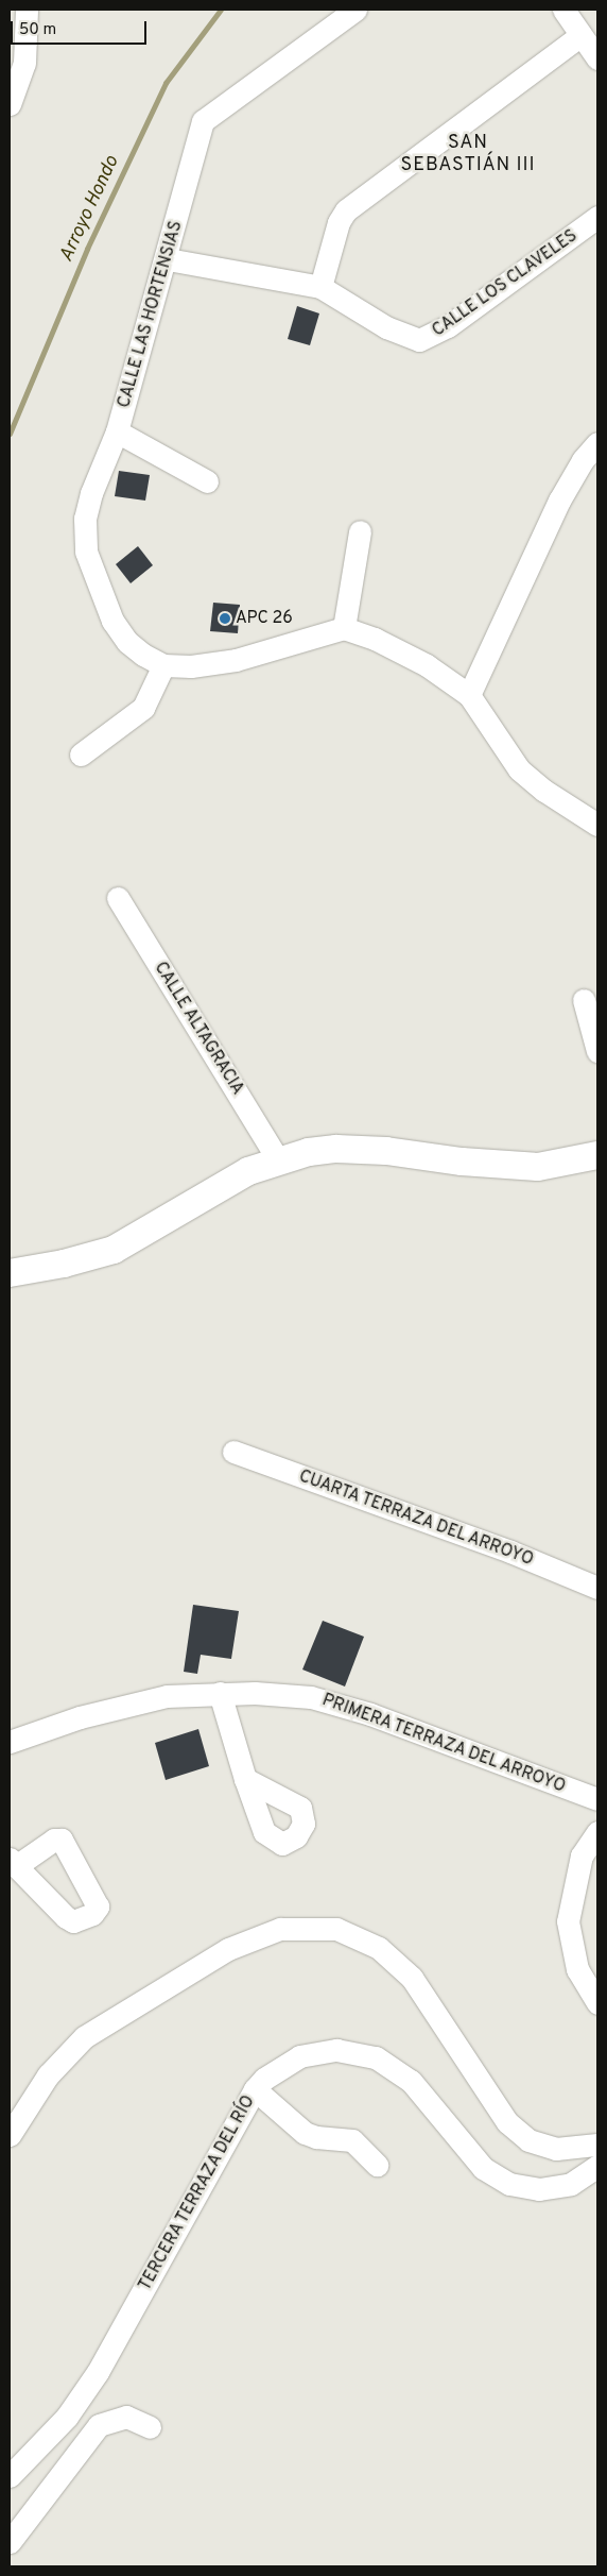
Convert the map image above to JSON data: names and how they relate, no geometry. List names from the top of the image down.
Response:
{
  "streets": {
    "street": [
      "CALLE LOS CLAVELES",
      "CALLE LAS HORTENSIAS",
      "CALLE ALTAGRACIA",
      "CUARTA TERRAZA DEL ARROYO",
      "PRIMERA TERRAZA DEL ARROYO",
      "TERCERA TERRAZA DEL RÍO"
    ]
  },
  "districts": ["SAN SEBASTIÁN III"],
  "water": ["Arroyo Hondo"],
  "places": ["APC 26"],
  "scale_bar": "50 m"
}
